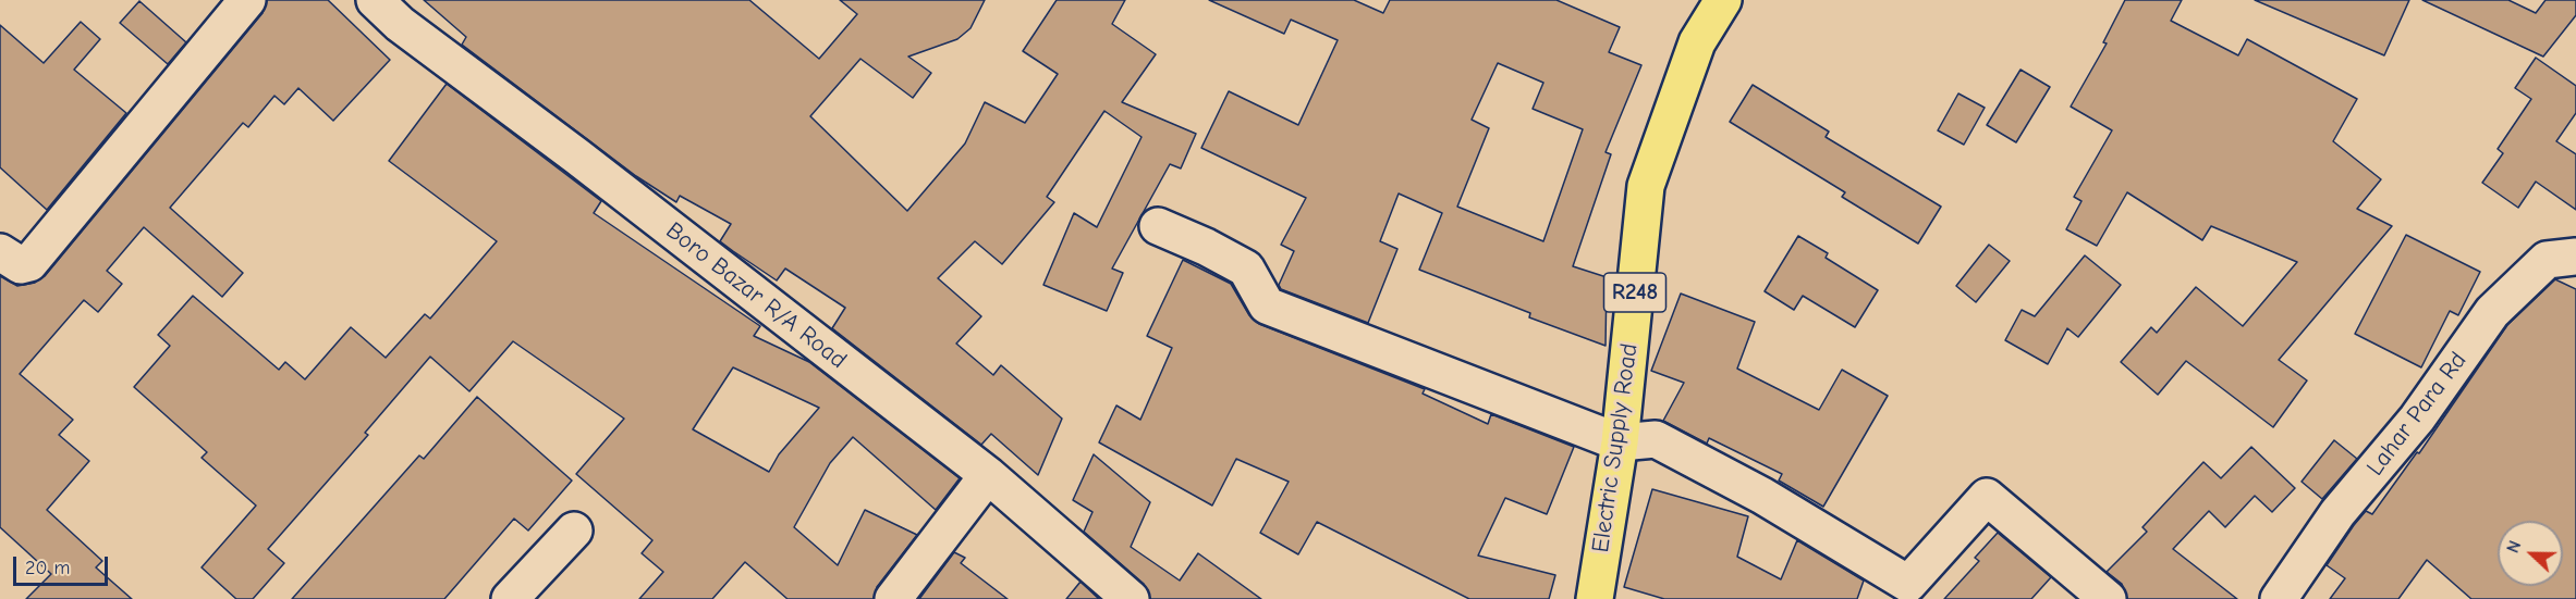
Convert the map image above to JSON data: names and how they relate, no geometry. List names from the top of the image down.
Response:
{
  "streets": {
    "main road": ["R248", "Electric Supply Road"],
    "street": ["Boro Bazar R/A Road", "Lahar Para Rd"]
  },
  "scale_bar": "20 m",
  "north": "left"
}
